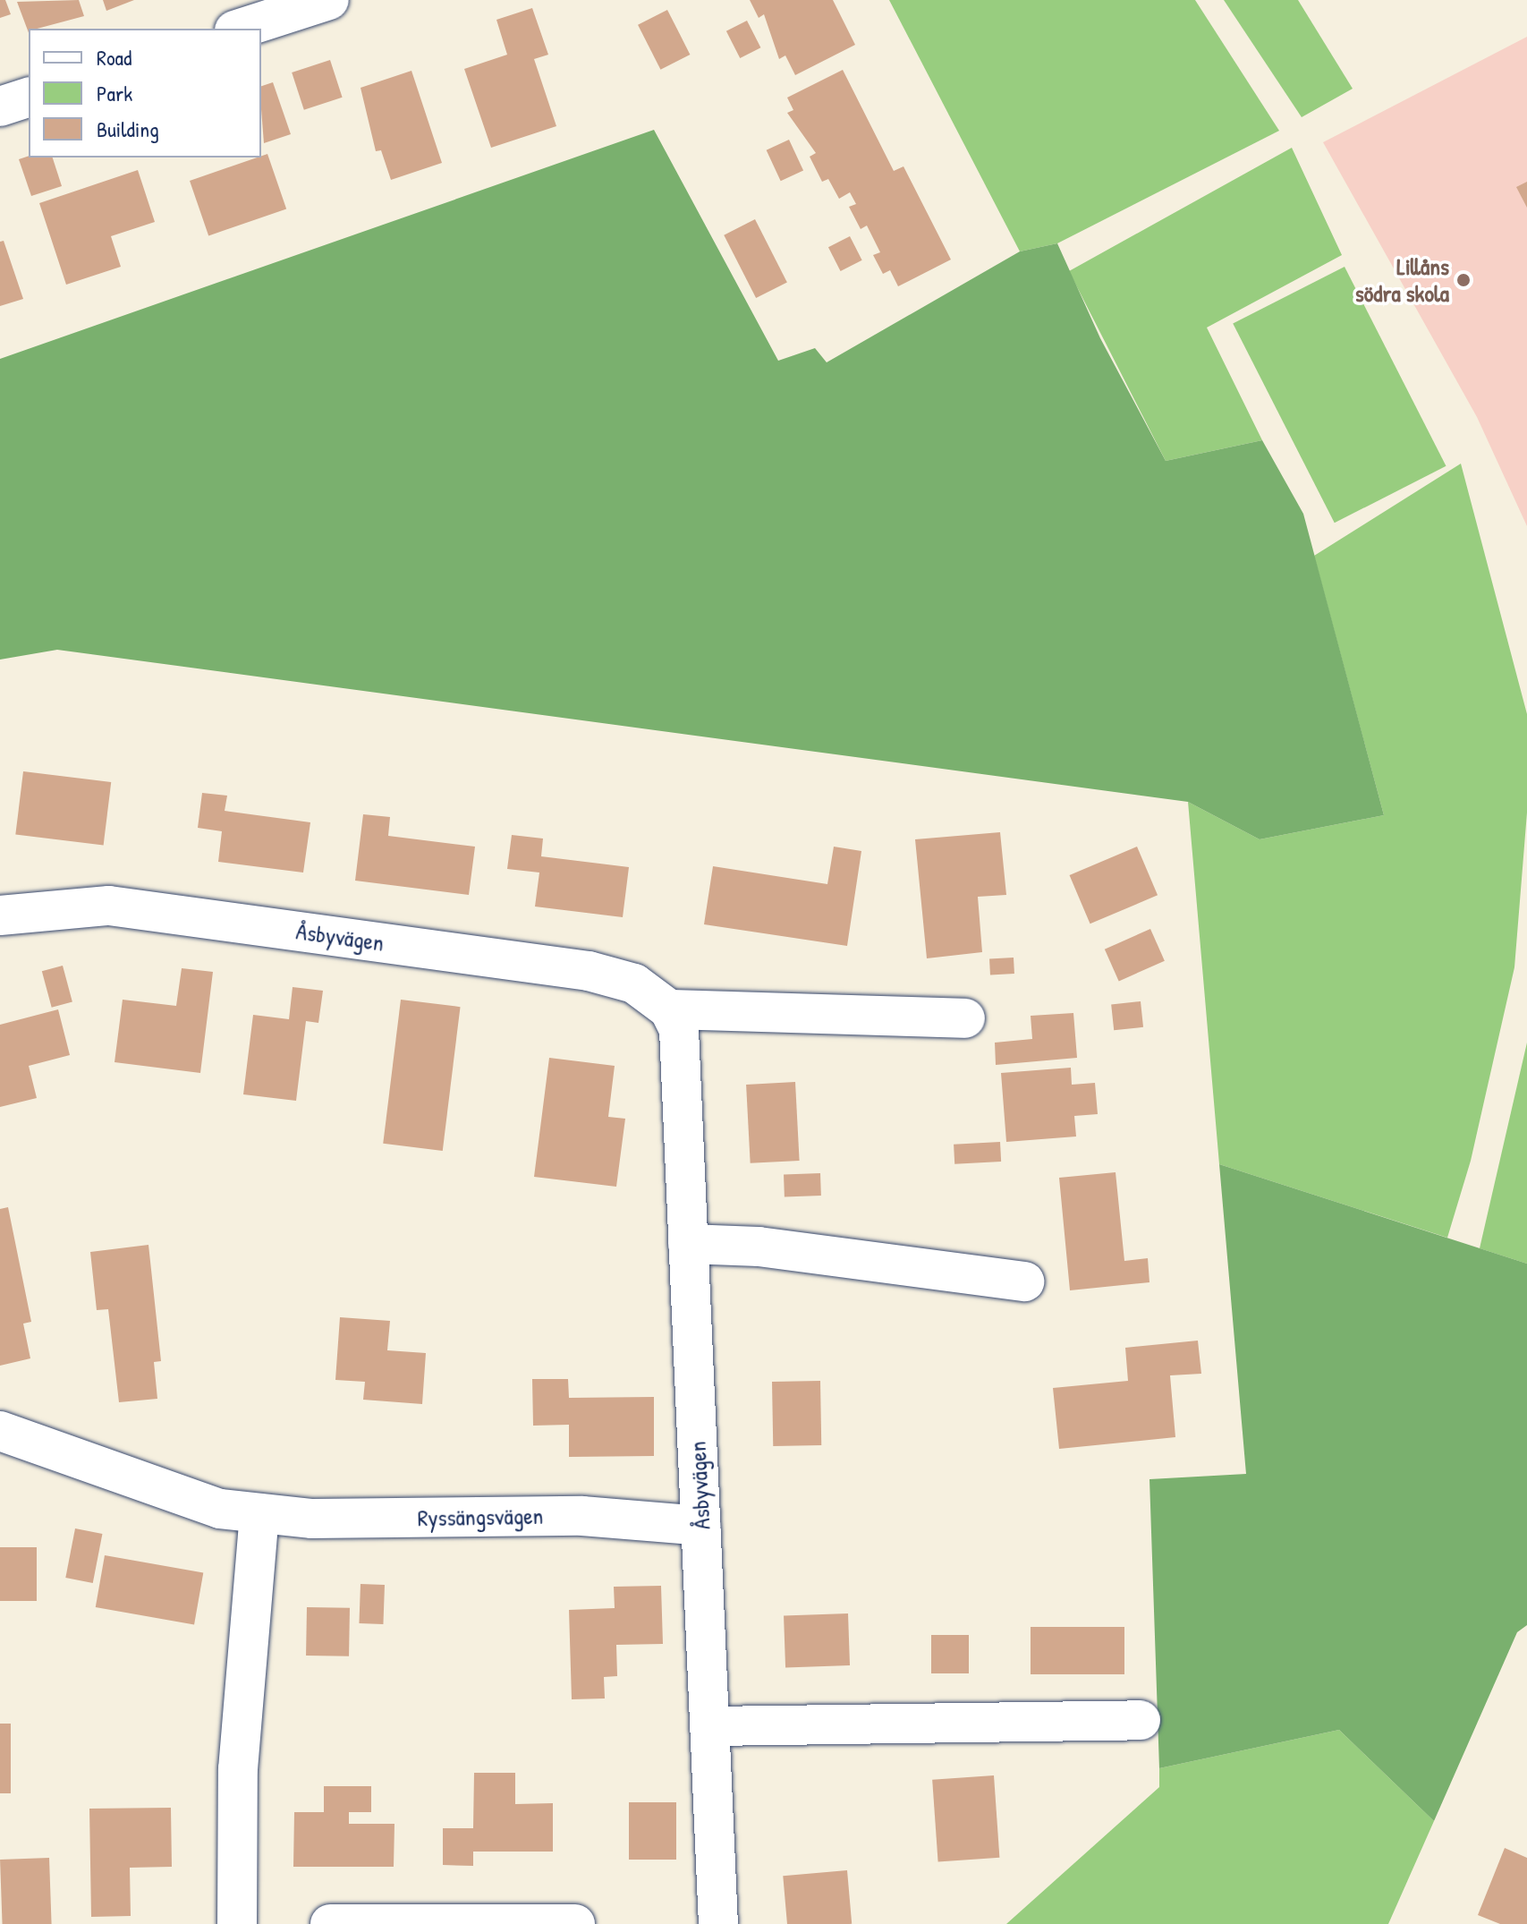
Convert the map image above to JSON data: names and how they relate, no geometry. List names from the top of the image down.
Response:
{
  "streets": {
    "street": ["Åsbyvägen", "Ryssängsvägen"]
  },
  "crossings": [
    ["Åsbyvägen", "Ryssängsvägen"]
  ],
  "places": ["Lillåns södra skola"],
  "legend": ["Road", "Park", "Building"]
}
